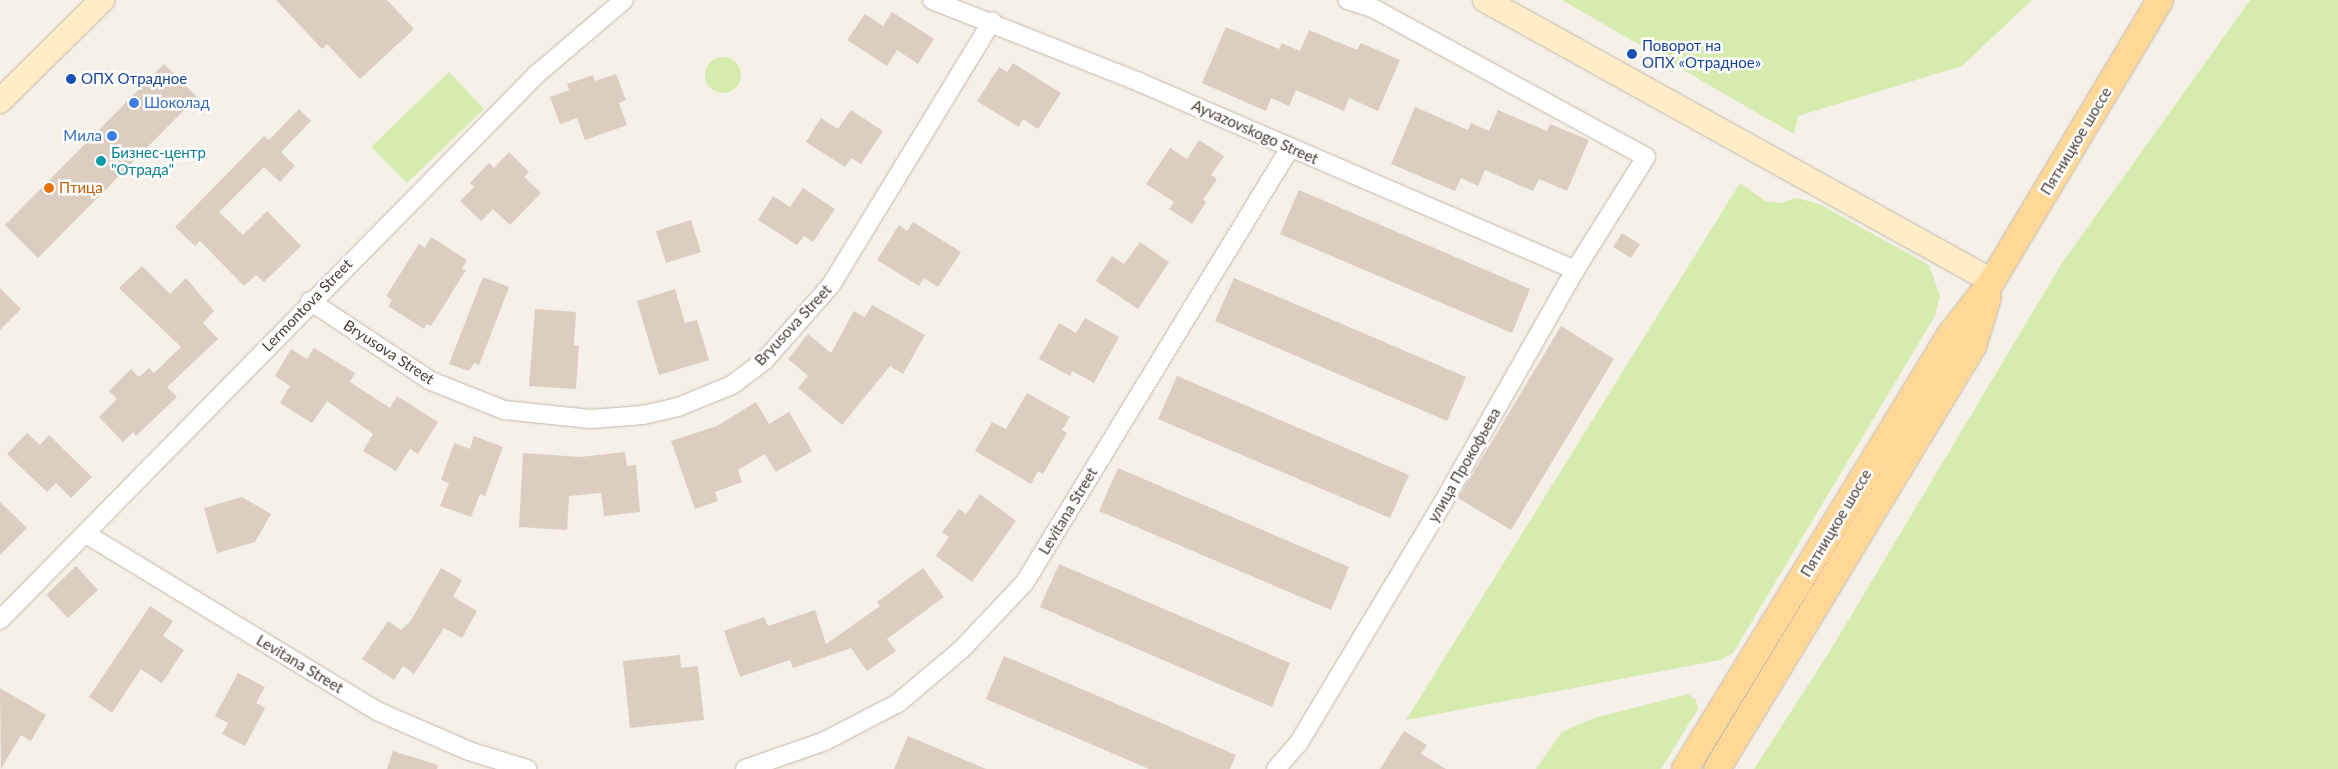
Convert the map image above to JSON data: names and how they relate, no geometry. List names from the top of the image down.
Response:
{
  "streets": {
    "main road": ["Пятницкое шоссе"],
    "street": [
      "Ayvazovskogo Street",
      "Lermontova Street",
      "Bryusova Street",
      "улица Прокофьева",
      "Levitana Street"
    ]
  },
  "crossings": [
    ["Ayvazovskogo Street", "Bryusova Street"],
    ["Ayvazovskogo Street", "улица Прокофьева"],
    ["Ayvazovskogo Street", "Levitana Street"],
    ["Lermontova Street", "Bryusova Street"],
    ["Lermontova Street", "Levitana Street"]
  ],
  "places": [
    "Поворот на ОПХ «Отрадное»",
    "ОПХ Отрадное",
    "Шоколад",
    "Мила",
    "Бизнес-центр \"Отрада\"",
    "Птица"
  ]
}
